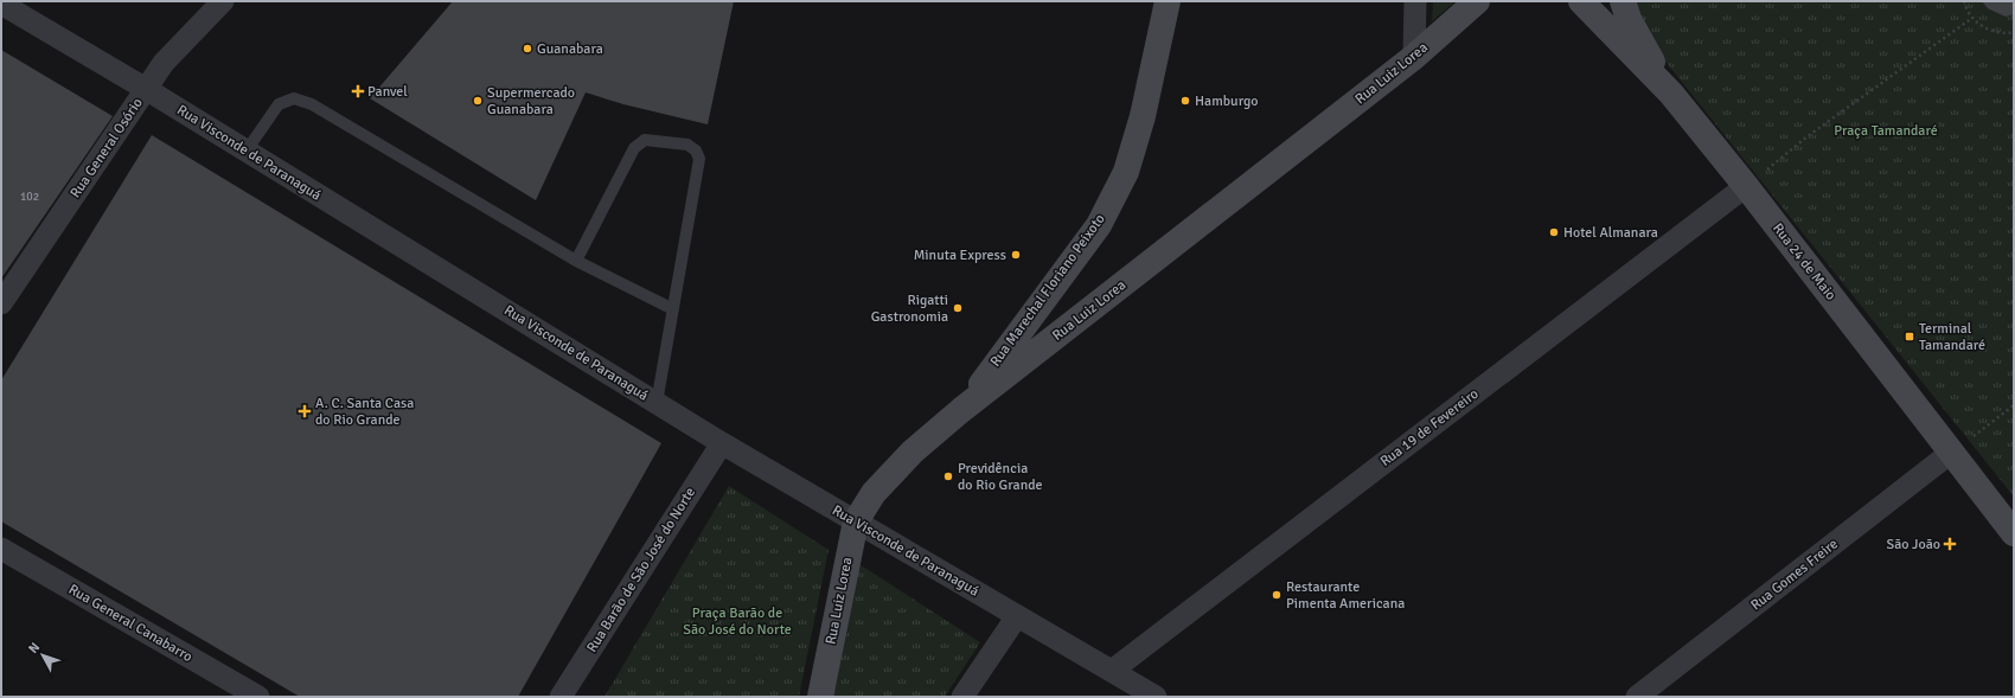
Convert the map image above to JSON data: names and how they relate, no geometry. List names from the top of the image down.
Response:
{
  "streets": {
    "main road": ["Rua Luiz Lorea", "Rua 24 de Maio", "Rua Marechal Floriano Peixoto"],
    "street": [
      "Rua General Osório",
      "Rua Visconde de Paranaguá",
      "Rua 19 de Fevereiro",
      "Rua Barão de São José do Norte",
      "Rua Gomes Freire",
      "Rua General Canabarro"
    ]
  },
  "crossings": [
    ["Rua Luiz Lorea", "Rua Visconde de Paranaguá"],
    ["Rua Luiz Lorea", "Rua Marechal Floriano Peixoto"],
    ["Rua General Osório", "Rua Visconde de Paranaguá"],
    ["Rua Visconde de Paranaguá", "Rua 19 de Fevereiro"],
    ["Rua Visconde de Paranaguá", "Rua Barão de São José do Norte"],
    ["Rua 24 de Maio", "Rua 19 de Fevereiro"],
    ["Rua 24 de Maio", "Rua Gomes Freire"]
  ],
  "parks": ["Praça Tamandaré", "Praça Barão de São José do Norte"],
  "places": {
    "other": [
      "Guanabara",
      "Supermercado Guanabara",
      "Hamburgo",
      "Hotel Almanara",
      "Minuta Express",
      "Rigatti Gastronomia",
      "Previdência do Rio Grande",
      "Restaurante Pimenta Americana"
    ],
    "health": ["Panvel", "A. C. Santa Casa do Rio Grande", "São João"],
    "transit": ["Terminal Tamandaré"]
  },
  "house_numbers": ["102"],
  "north": "top left"
}
